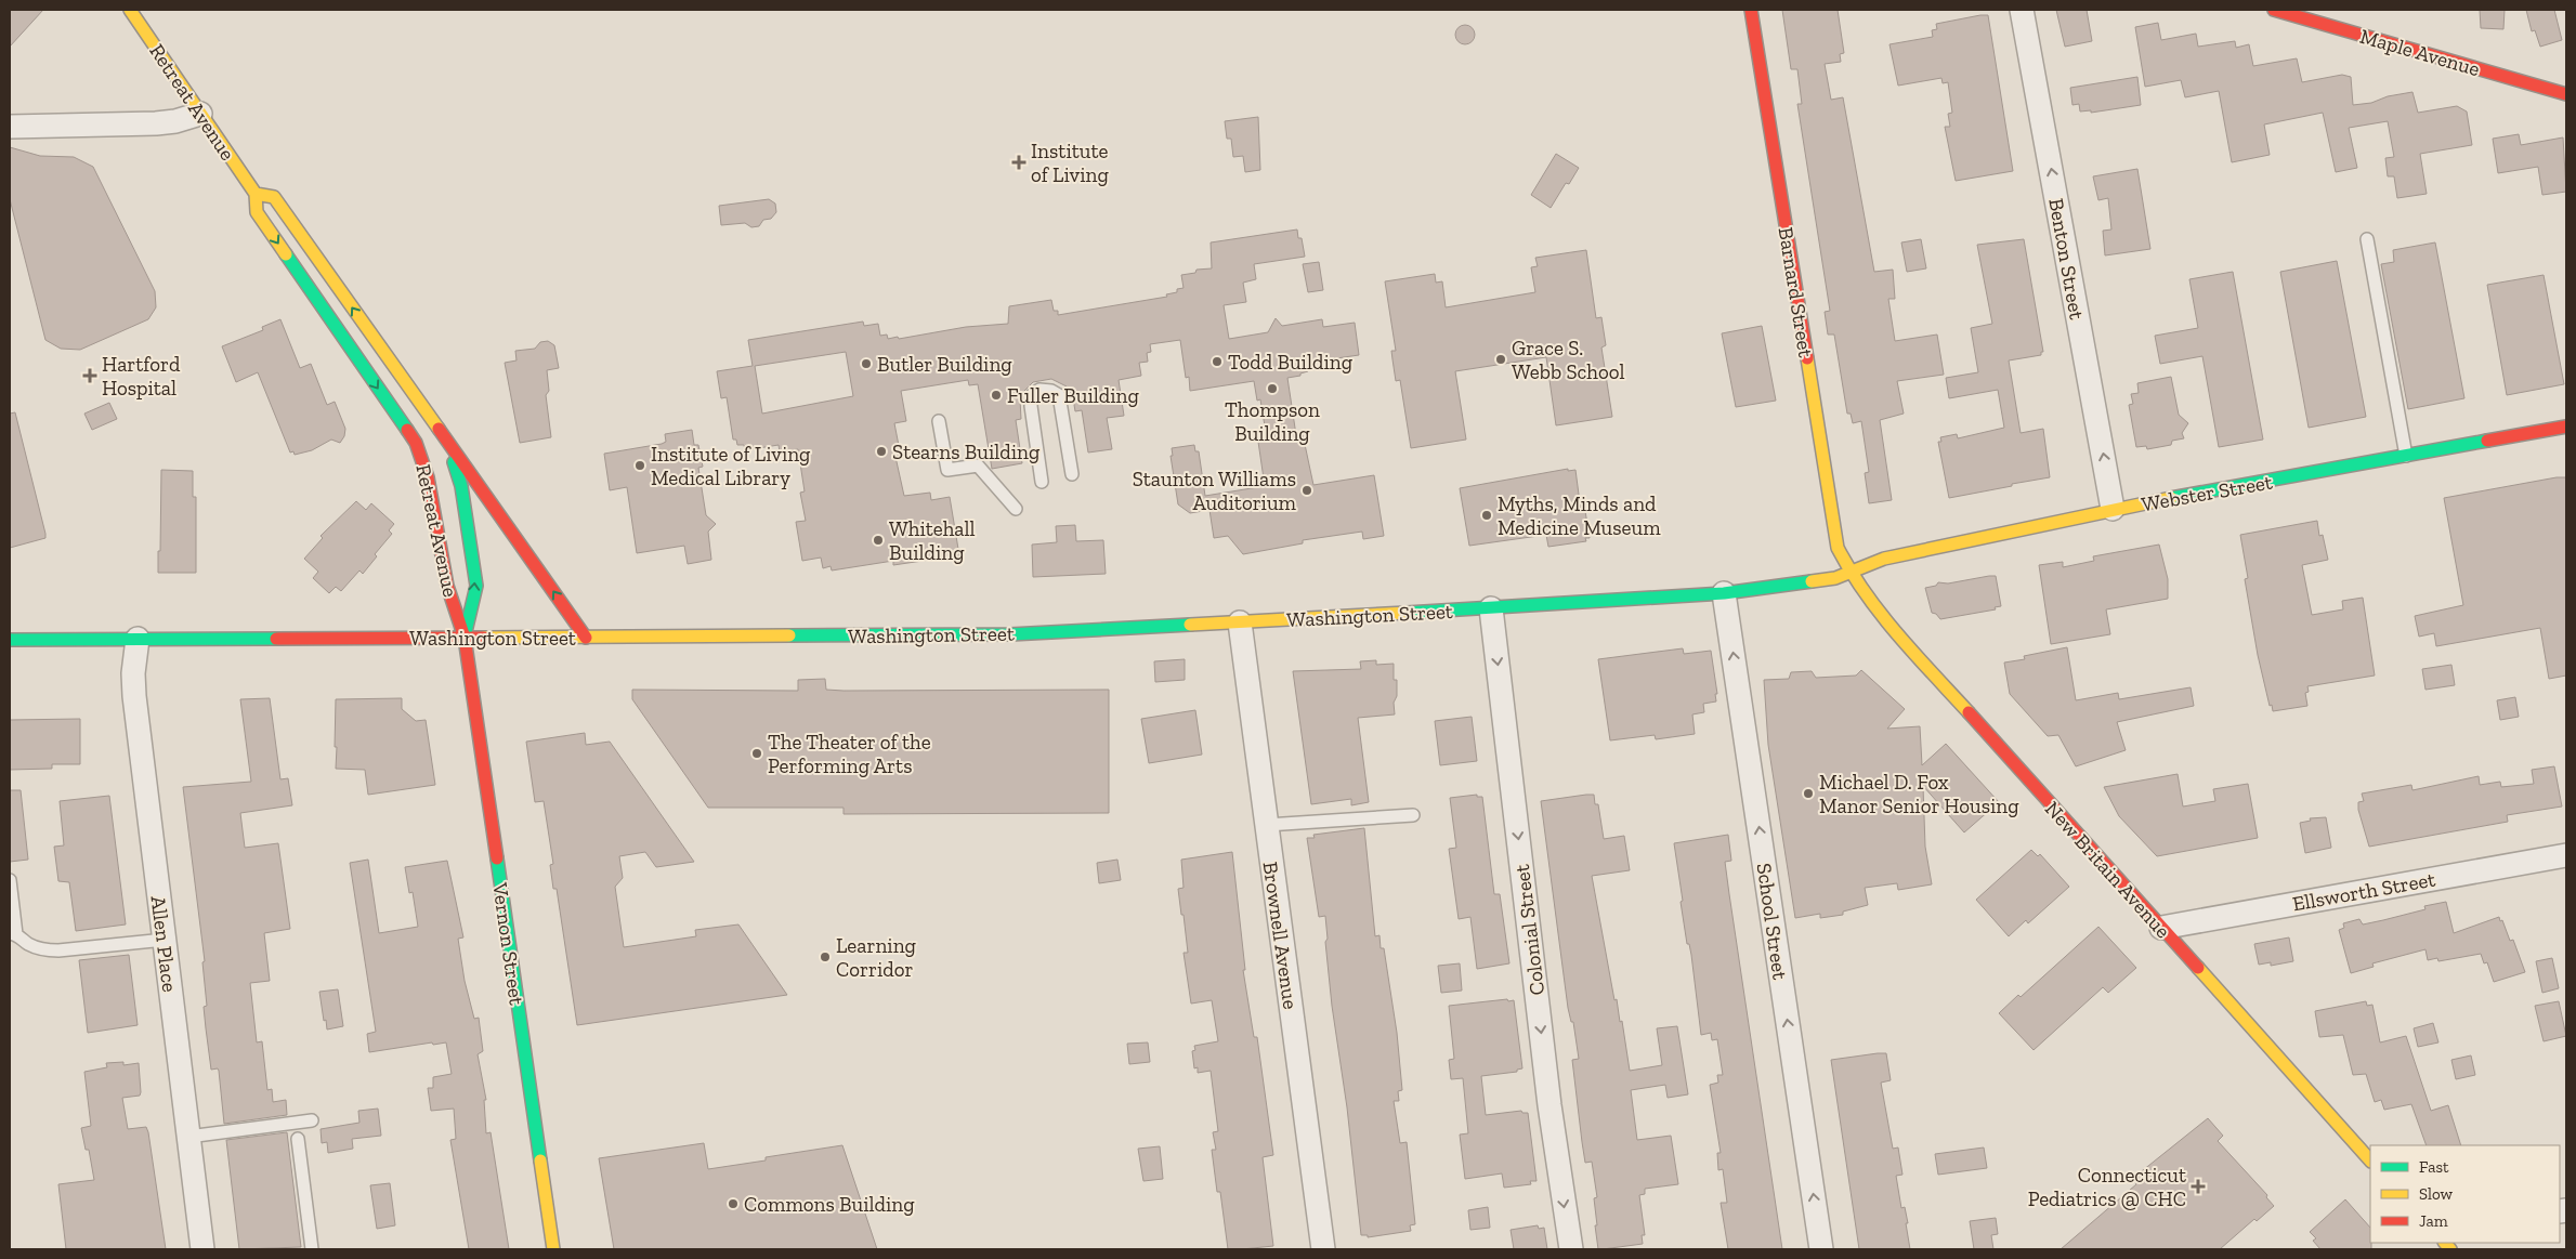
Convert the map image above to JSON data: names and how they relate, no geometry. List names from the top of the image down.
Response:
{
  "streets": {
    "main road": [
      "Maple Avenue",
      "Retreat Avenue",
      "Barnard Street",
      "Webster Street",
      "Washington Street",
      "New Britain Avenue",
      "Vernon Street"
    ],
    "street": [
      "Benton Street",
      "Ellsworth Street",
      "School Street",
      "Colonial Street",
      "Brownell Avenue",
      "Allen Place"
    ]
  },
  "crossings": [
    ["Retreat Avenue", "Washington Street"],
    ["Retreat Avenue", "Vernon Street"],
    ["Benton Street", "Webster Street"],
    ["Barnard Street", "Webster Street"],
    ["Barnard Street", "Washington Street"],
    ["Barnard Street", "New Britain Avenue"],
    ["Webster Street", "Washington Street"],
    ["Webster Street", "New Britain Avenue"],
    ["Washington Street", "New Britain Avenue"],
    ["Washington Street", "School Street"],
    ["Washington Street", "Colonial Street"],
    ["Washington Street", "Brownell Avenue"],
    ["Washington Street", "Allen Place"],
    ["Washington Street", "Vernon Street"],
    ["New Britain Avenue", "Ellsworth Street"]
  ],
  "one_way": ["Benton Street", "School Street", "Colonial Street"],
  "places": {
    "health": ["Institute of Living", "Hartford Hospital", "Connecticut Pediatrics @ CHC"],
    "other": [
      "Grace S. Webb School",
      "Todd Building",
      "Butler Building",
      "Thompson Building",
      "Fuller Building",
      "Stearns Building",
      "Institute of Living Medical Library",
      "Staunton Williams Auditorium",
      "Myths, Minds and Medicine Museum",
      "Whitehall Building",
      "The Theater of the Performing Arts",
      "Michael D. Fox Manor Senior Housing",
      "Learning Corridor",
      "Commons Building"
    ]
  },
  "legend": ["Fast", "Slow", "Jam"]
}
